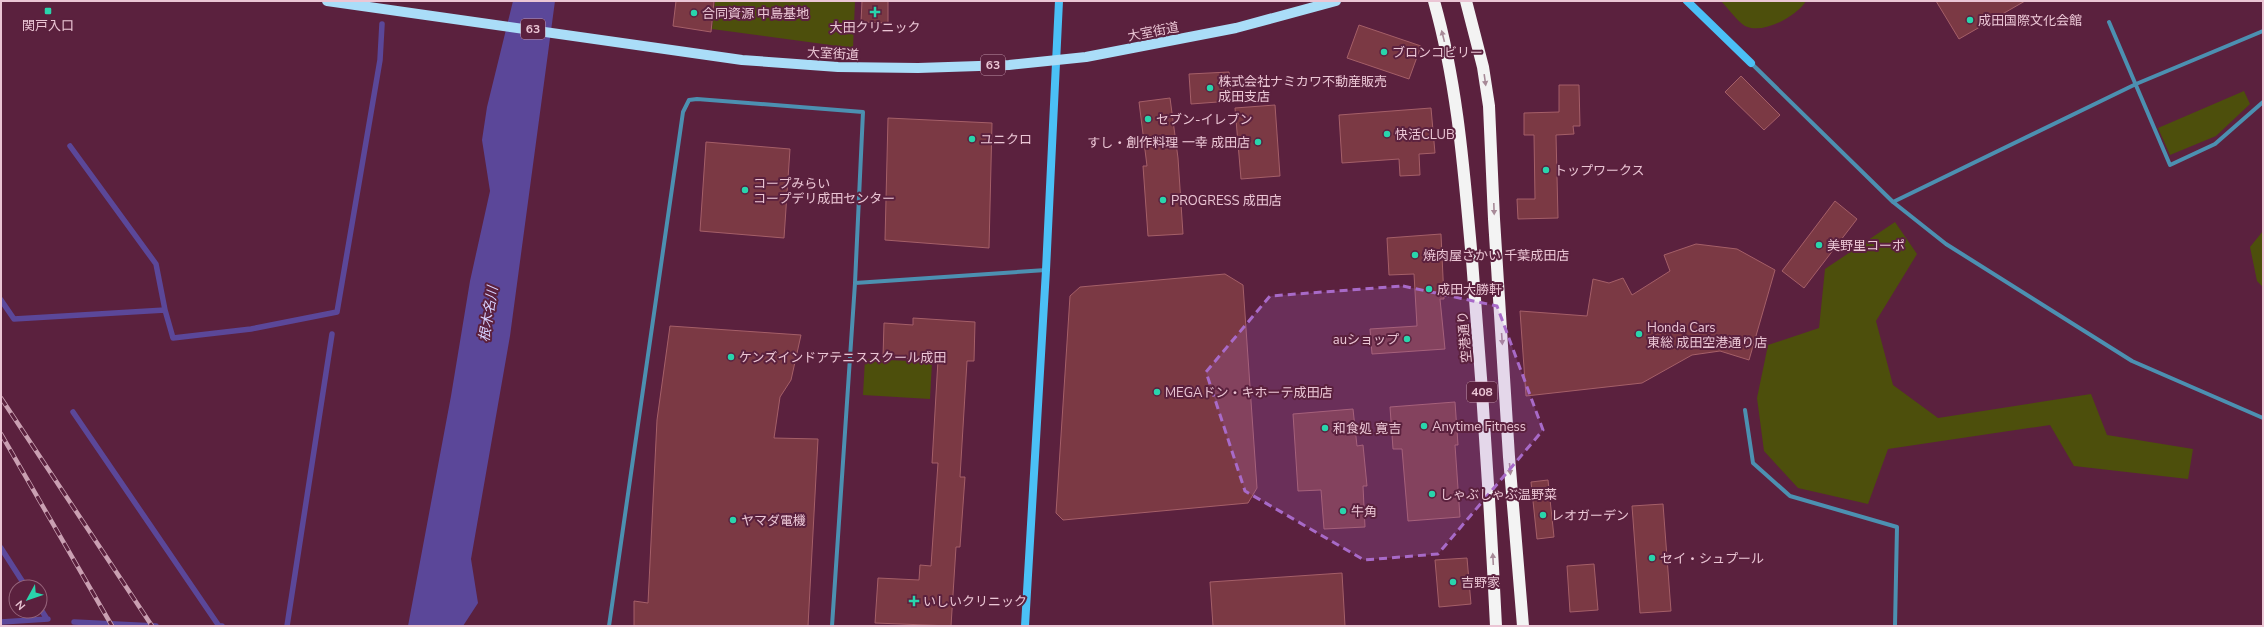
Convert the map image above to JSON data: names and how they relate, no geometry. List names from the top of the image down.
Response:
{
  "streets": {
    "highway": ["空港通り", "408"],
    "main road": ["63", "大室街道"]
  },
  "water": ["根木名川"],
  "places": {
    "transit": ["関戸入口"],
    "health": ["大田クリニック", "いしいクリニック"],
    "other": [
      "合同資源 中島基地",
      "成田国際文化会館",
      "ブロンコビリー",
      "株式会社ナミカワ不動産販売 成田支店",
      "セブン-イレブン",
      "快活CLUB",
      "ユニクロ",
      "すし・創作料理 一幸 成田店",
      "トップワークス",
      "コープみらい コープデリ成田センター",
      "PROGRESS 成田店",
      "美野里コーポ",
      "焼肉屋さかい 千葉成田店",
      "成田大勝軒",
      "Honda Cars 東総 成田空港通り店",
      "auショップ",
      "ケンズインドアテニススクール成田",
      "MEGAドン・キホーテ成田店",
      "Anytime Fitness",
      "和食処 寛吉",
      "しゃぶしゃぶ温野菜",
      "牛角",
      "レオガーデン",
      "ヤマダ電機",
      "セイ・シュプール",
      "吉野家"
    ]
  },
  "north": "bottom left"
}
